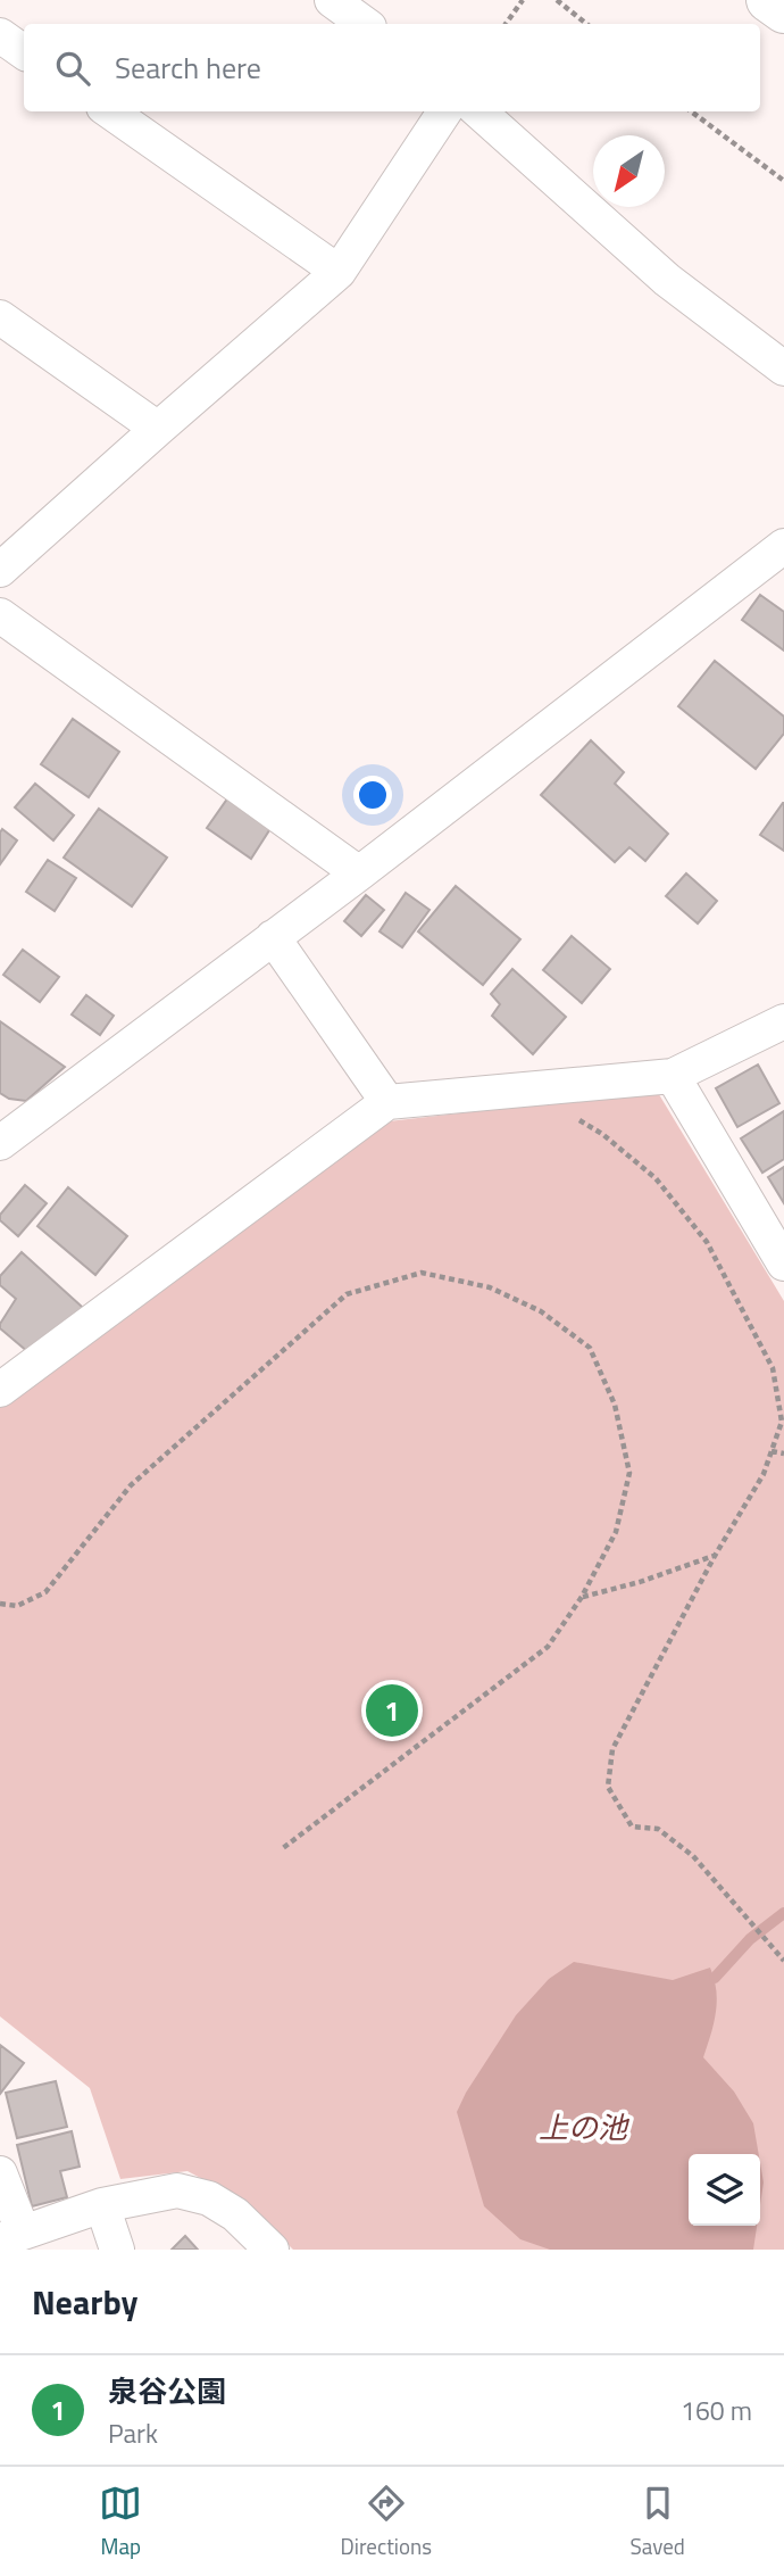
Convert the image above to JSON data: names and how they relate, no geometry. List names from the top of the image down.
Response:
{
  "water": ["上の池"],
  "north": "bottom left",
  "page": {
    "search": "Search here",
    "pins": "1",
    "heading": "Nearby",
    "list": [
      {
        "mark": "1",
        "name": "泉谷公園",
        "note": "Park",
        "value": "160 m"
      }
    ],
    "nav": ["Map", "Directions", "Saved"]
  }
}
